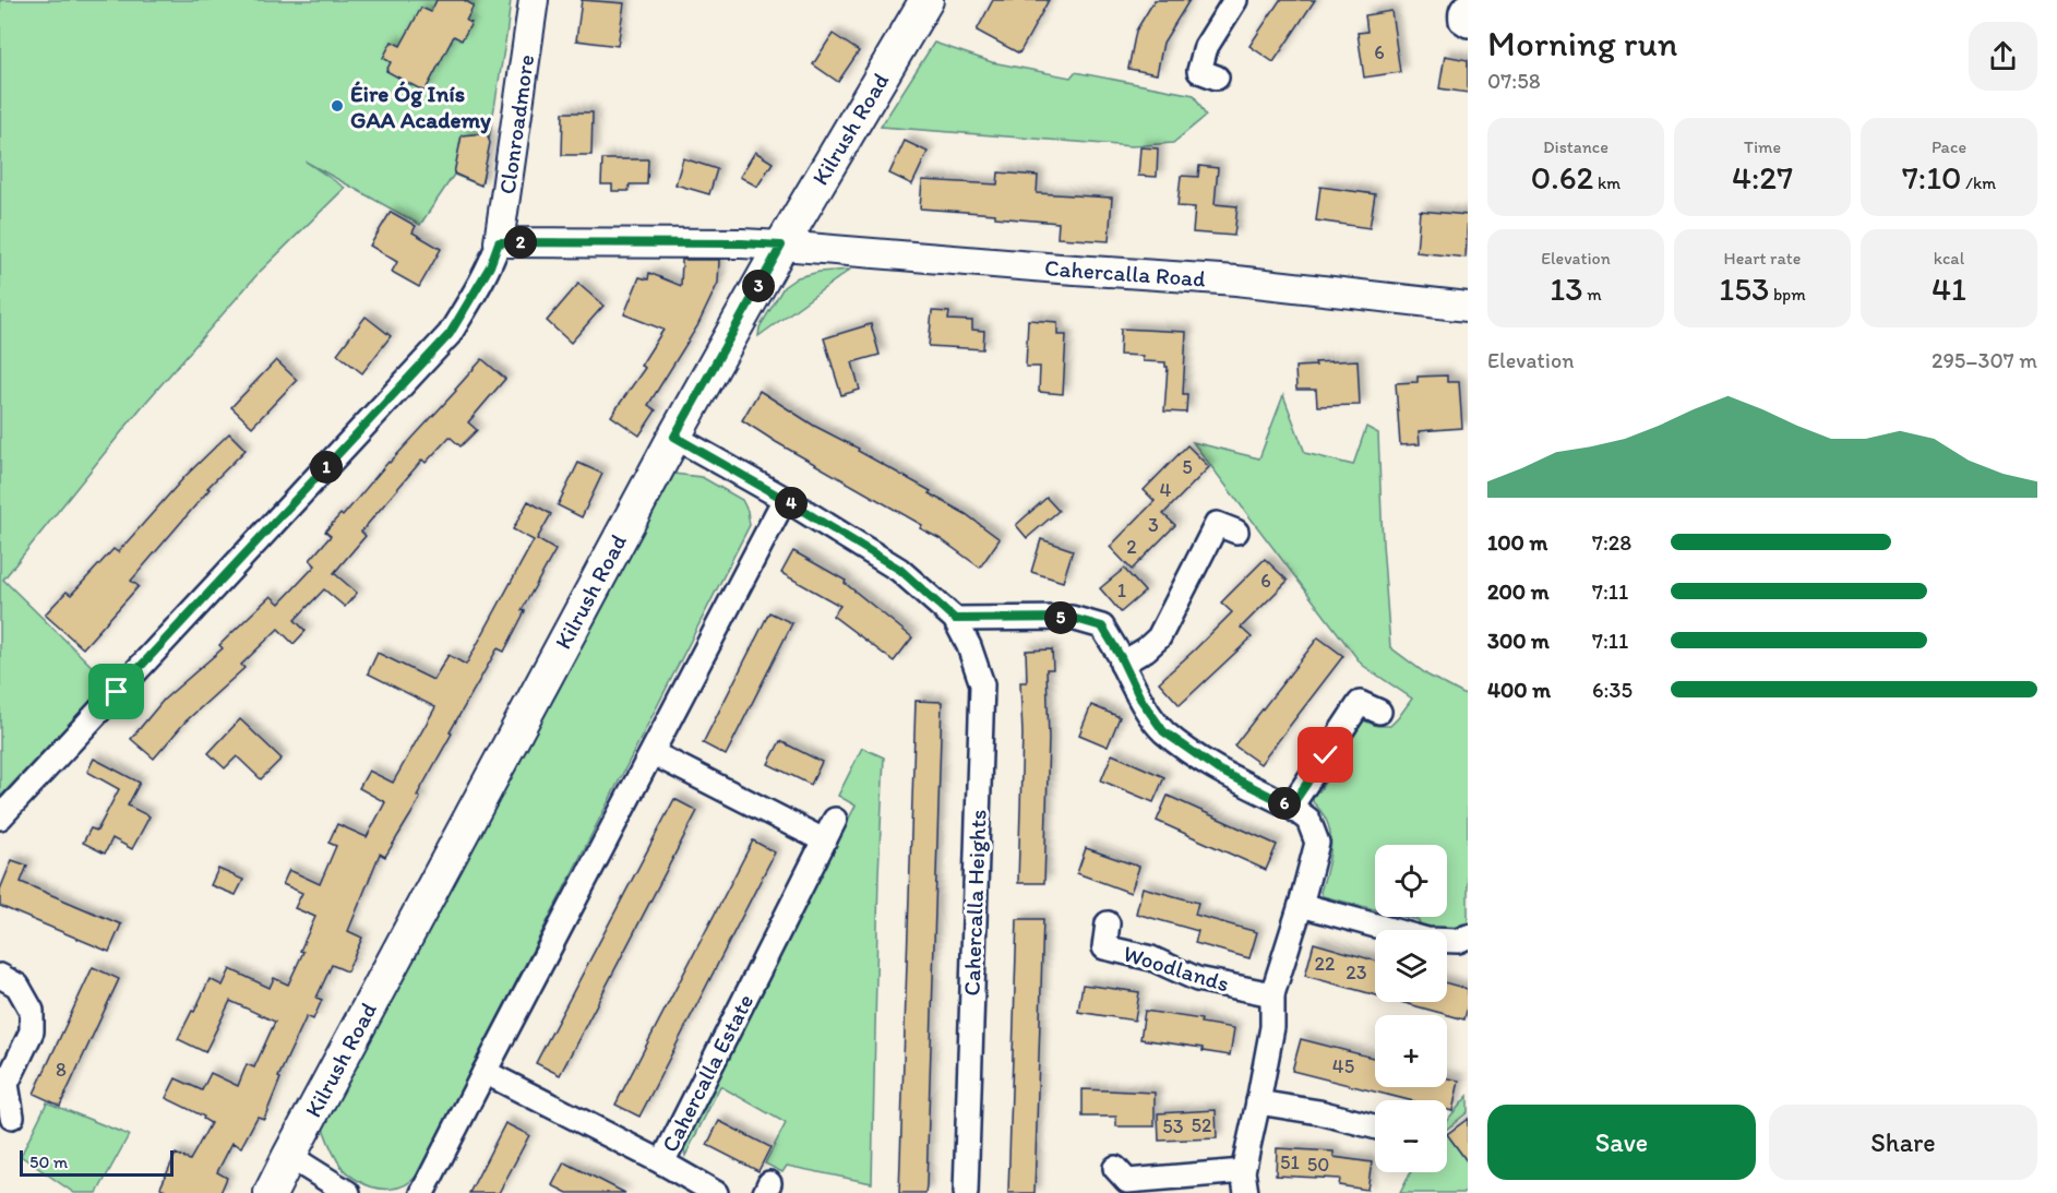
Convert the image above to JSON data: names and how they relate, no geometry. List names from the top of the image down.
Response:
{
  "streets": {
    "main road": ["Kilrush Road"],
    "street": [
      "Clonroadmore",
      "Cahercalla Road",
      "Cahercalla Heights",
      "Woodlands",
      "Cahercalla Estate"
    ]
  },
  "crossings": [
    ["Kilrush Road", "Cahercalla Road"]
  ],
  "places": ["Éire Óg Inís GAA Academy"],
  "house_numbers": [
    "6",
    "5",
    "4",
    "3",
    "2",
    "6",
    "1",
    "22",
    "23",
    "45",
    "8",
    "52",
    "53",
    "51",
    "50"
  ],
  "scale_bar": "50 m",
  "page": {
    "heading": ["Morning run", "07:58"],
    "stats": [
      ["Distance", "0.62 km"],
      ["Time", "4:27"],
      ["Pace", "7:10 /km"],
      ["Elevation", "13 m"],
      ["Heart rate", "153 bpm"],
      ["kcal", "41"]
    ],
    "pins": [
      "2",
      "3",
      "1",
      "4",
      "5",
      "6"
    ],
    "chart": ["Elevation", "295–307 m"],
    "list": [
      {
        "name": "100 m",
        "note": "7:28"
      },
      {
        "name": "200 m",
        "note": "7:11"
      },
      {
        "name": "300 m",
        "note": "7:11"
      },
      {
        "name": "400 m",
        "note": "6:35"
      }
    ],
    "map_buttons": ["+", "−"],
    "buttons": ["Save", "Share"],
    "scale": "50 m"
  }
}
